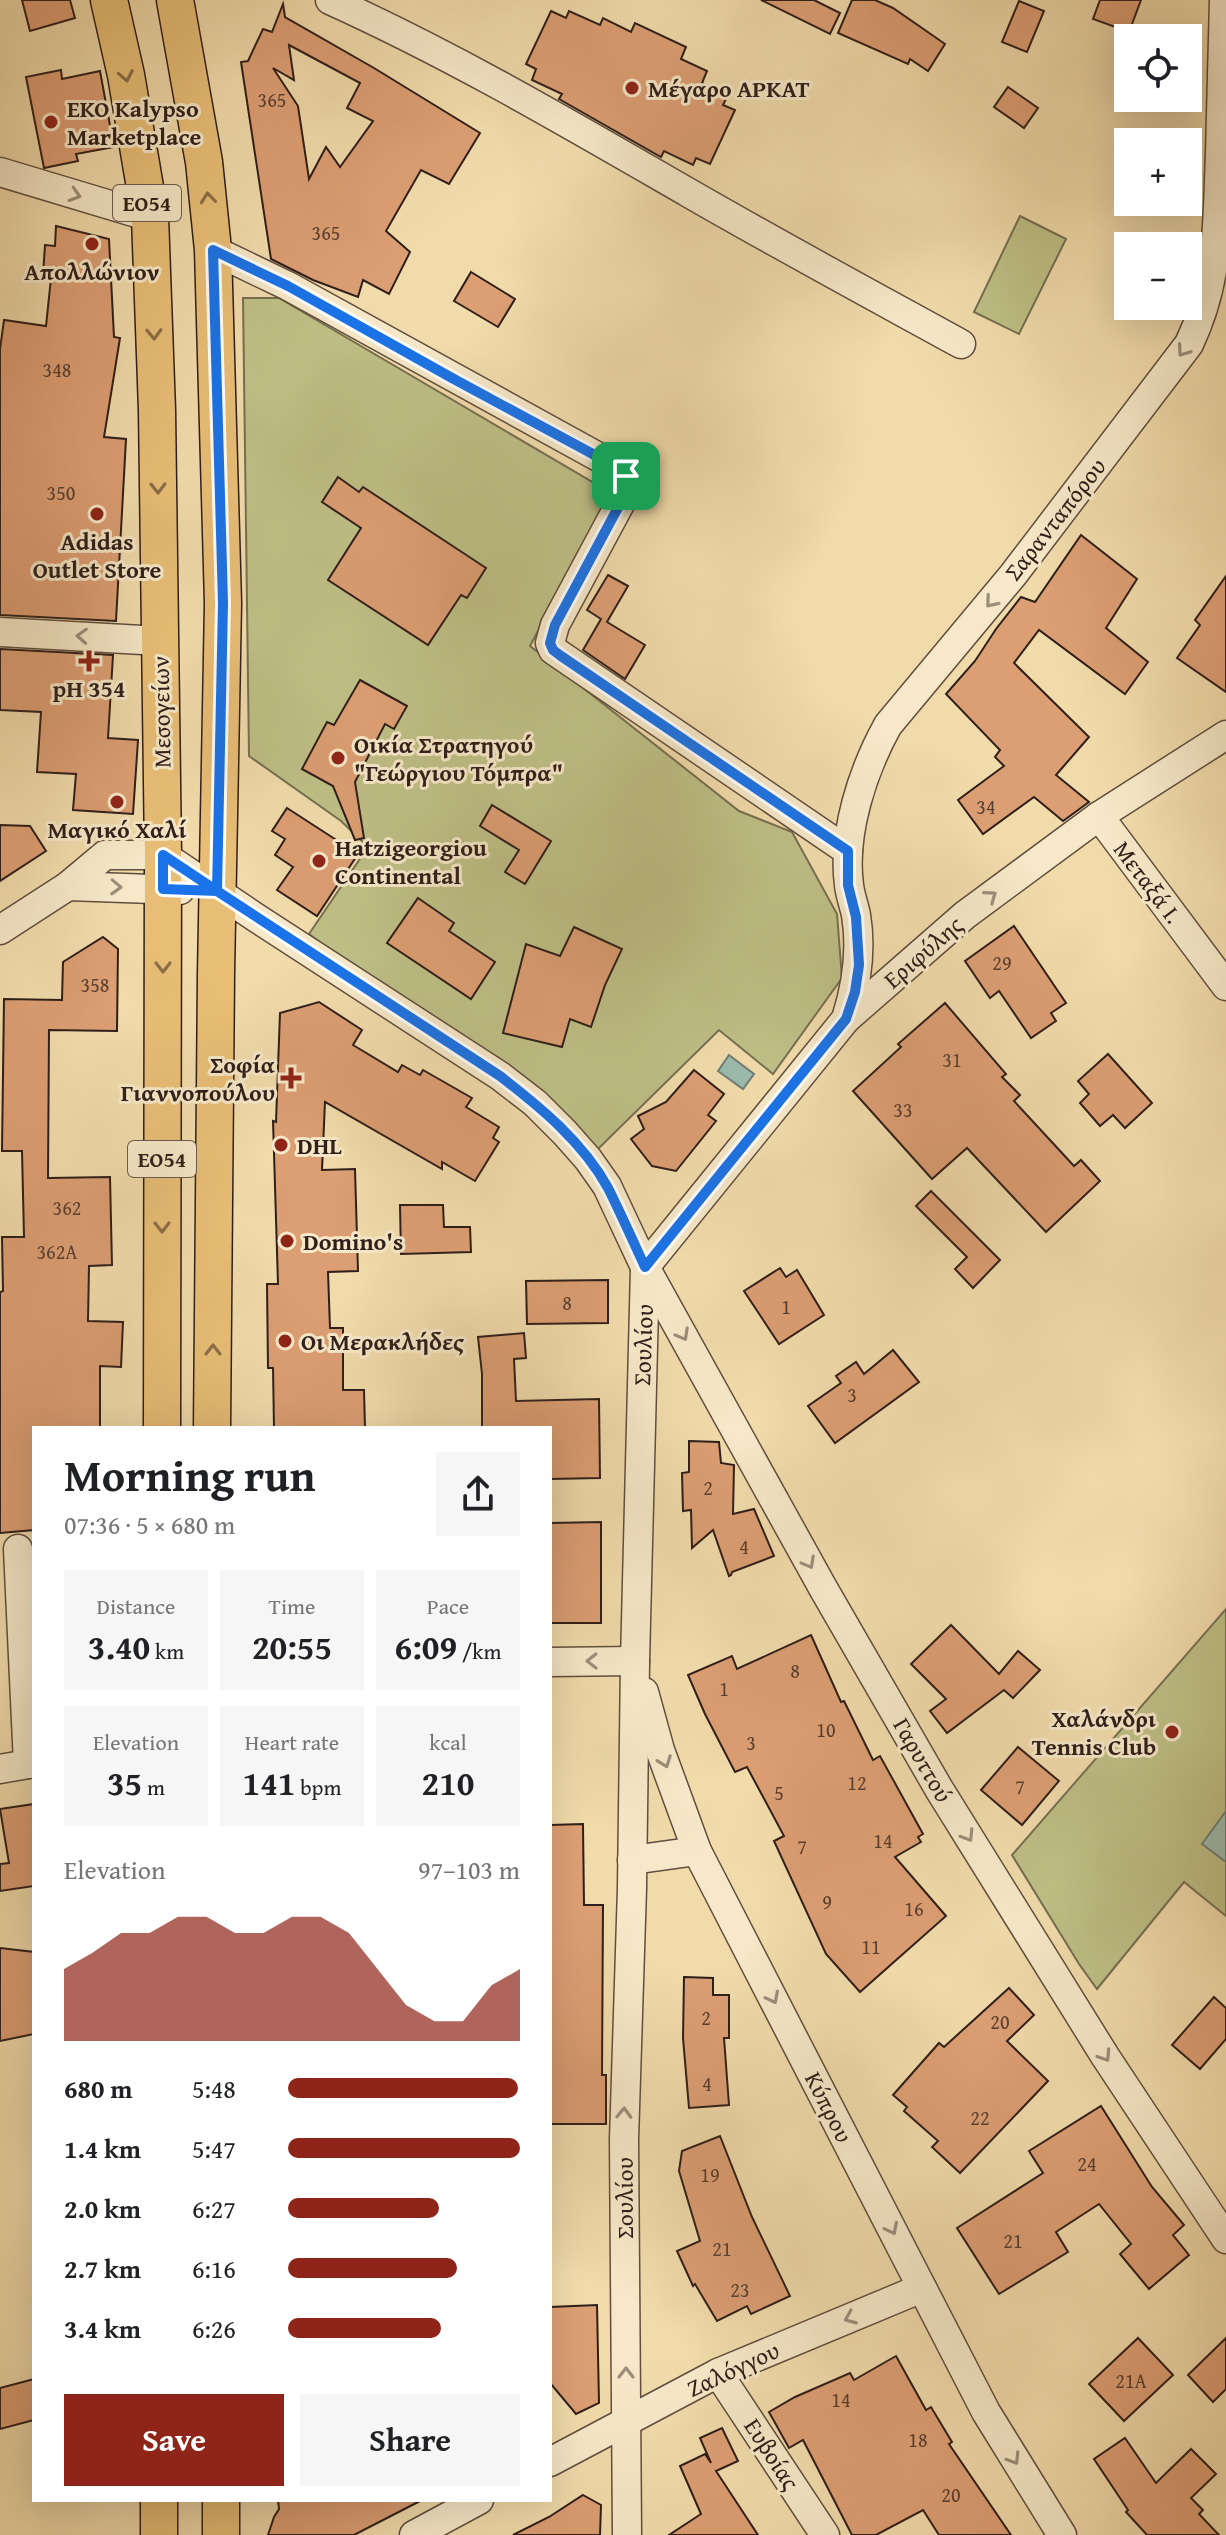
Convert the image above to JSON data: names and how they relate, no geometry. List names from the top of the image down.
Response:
{
  "streets": {
    "main road": ["ΕΟ54", "Μεσογείων"],
    "street": [
      "Σαρανταπόρου",
      "Μεταξά Ι.",
      "Εριφύλης",
      "Σουλίου",
      "Γαρυττού",
      "Κύπρου",
      "Ζαλόγγου",
      "Ευβοίας"
    ]
  },
  "crossings": [
    ["ΕΟ54", "Σουλίου"],
    ["Σαρανταπόρου", "Εριφύλης"],
    ["Μεταξά Ι.", "Εριφύλης"],
    ["Εριφύλης", "Σουλίου"],
    ["Εριφύλης", "Γαρυττού"],
    ["Σουλίου", "Γαρυττού"],
    ["Σουλίου", "Κύπρου"],
    ["Σουλίου", "Ζαλόγγου"],
    ["Κύπρου", "Ζαλόγγου"],
    ["Ζαλόγγου", "Ευβοίας"]
  ],
  "one_way": [
    "Σαρανταπόρου",
    "Εριφύλης",
    "Γαρυττού",
    "Κύπρου",
    "Ζαλόγγου"
  ],
  "places": {
    "other": [
      "Μέγαρο ΑΡΚΑΤ",
      "EKO Kalypso Marketplace",
      "Απολλώνιον",
      "Adidas Outlet Store",
      "Οικία Στρατηγού \"Γεώργιου Τόμπρα\"",
      "Μαγικό Χαλί",
      "Hatzigeorgiou Continental",
      "DHL",
      "Domino's",
      "Οι Μερακλήδες",
      "Χαλάνδρι Tennis Club"
    ],
    "health": ["pH 354", "Σοφία Γιαννοπούλου"]
  },
  "house_numbers": [
    "365",
    "365",
    "348",
    "350",
    "34",
    "29",
    "358",
    "31",
    "33",
    "362",
    "362Α",
    "8",
    "1",
    "3",
    "2",
    "4",
    "8",
    "1",
    "10",
    "3",
    "12",
    "7",
    "5",
    "14",
    "7",
    "9",
    "16",
    "11",
    "2",
    "20",
    "4",
    "22",
    "24",
    "19",
    "21",
    "21",
    "23",
    "21Α",
    "14",
    "18",
    "20"
  ],
  "page": {
    "map_buttons": ["+", "−"],
    "heading": ["Morning run", "07:36 · 5 × 680 m"],
    "stats": [
      ["Distance", "3.40 km"],
      ["Time", "20:55"],
      ["Pace", "6:09 /km"],
      ["Elevation", "35 m"],
      ["Heart rate", "141 bpm"],
      ["kcal", "210"]
    ],
    "chart": ["Elevation", "97–103 m"],
    "list": [
      {
        "name": "680 m",
        "note": "5:48"
      },
      {
        "name": "1.4 km",
        "note": "5:47"
      },
      {
        "name": "2.0 km",
        "note": "6:27"
      },
      {
        "name": "2.7 km",
        "note": "6:16"
      },
      {
        "name": "3.4 km",
        "note": "6:26"
      }
    ],
    "buttons": ["Save", "Share"]
  }
}
